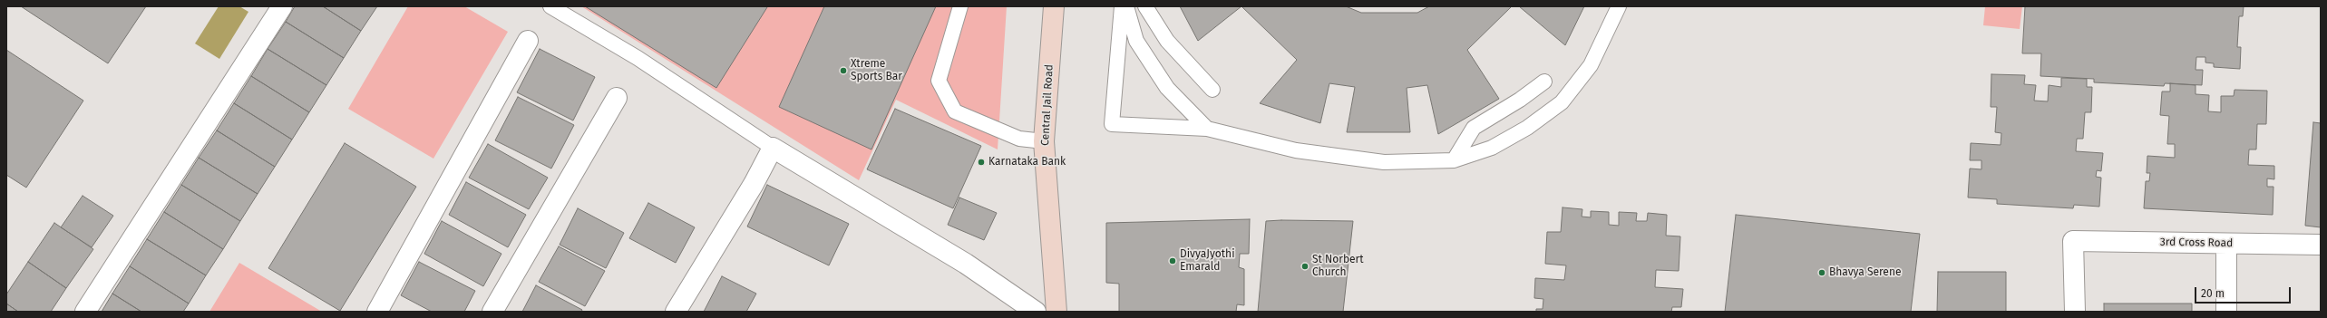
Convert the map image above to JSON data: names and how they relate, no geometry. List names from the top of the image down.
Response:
{
  "streets": {
    "main road": ["Central Jail Road"],
    "street": ["3rd Cross Road"]
  },
  "places": [
    "Xtreme Sports Bar",
    "Karnataka Bank",
    "DivyaJyothi Emarald",
    "St Norbert Church",
    "Bhavya Serene"
  ],
  "scale_bar": "20 m"
}
